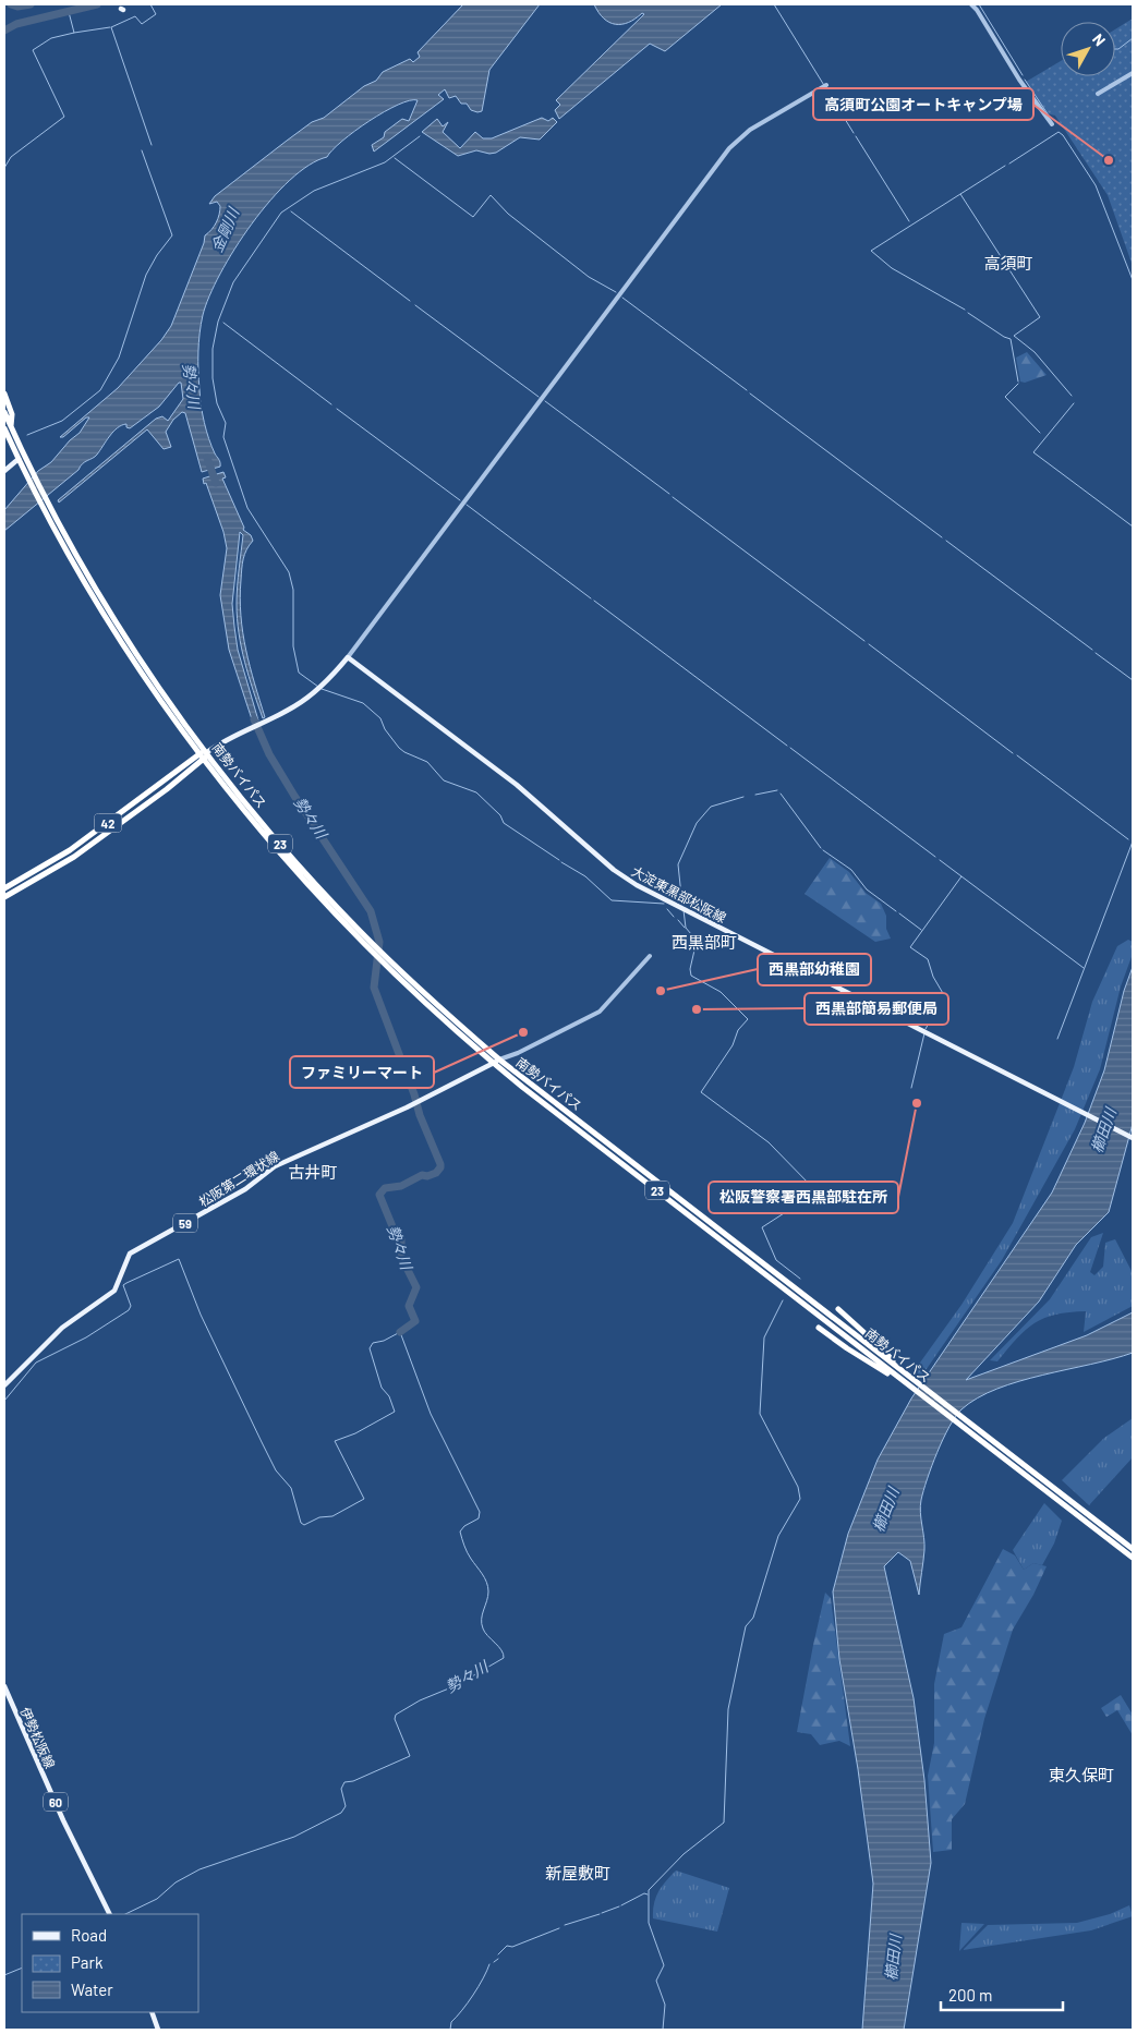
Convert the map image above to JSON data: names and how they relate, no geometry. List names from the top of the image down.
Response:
{
  "streets": {
    "highway": ["南勢バイパス", "42", "23"],
    "main road": [
      "大淀東黒部松阪線",
      "松阪第二環状線",
      "59",
      "伊勢松阪線",
      "60"
    ]
  },
  "crossings": [
    ["南勢バイパス", "42"],
    ["南勢バイパス", "松阪第二環状線"]
  ],
  "districts": [
    "高須町",
    "西黒部町",
    "古井町",
    "東久保町",
    "新屋敷町"
  ],
  "water": ["金剛川", "勢々川", "櫛田川"],
  "places": [
    "高須町公園オートキャンプ場",
    "西黒部幼稚園",
    "西黒部簡易郵便局",
    "ファミリーマート",
    "松阪警察署西黒部駐在所"
  ],
  "legend": ["Road", "Park", "Water"],
  "scale_bar": "200 m",
  "north": "top right"
}
